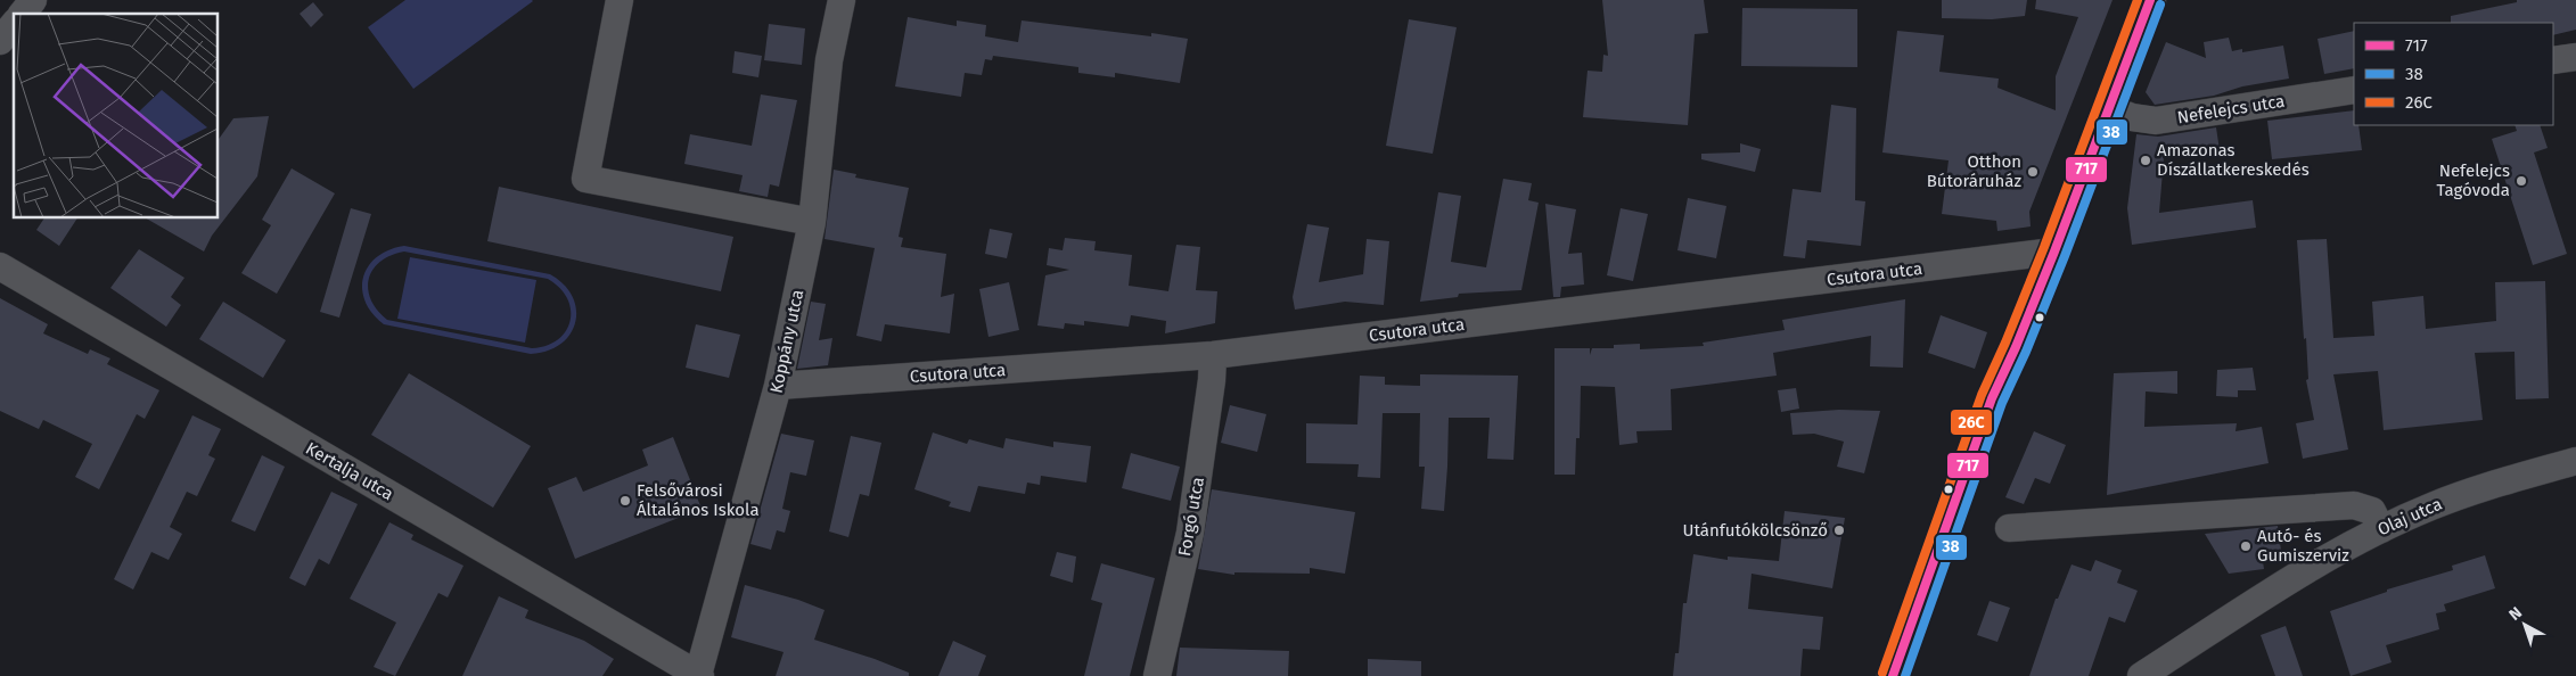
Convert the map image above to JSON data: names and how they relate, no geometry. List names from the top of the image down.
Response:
{
  "streets": {
    "street": [
      "Nefelejcs utca",
      "Csutora utca",
      "Koppány utca",
      "Kertalja utca",
      "Forgó utca",
      "Olaj utca"
    ]
  },
  "crossings": [
    ["Csutora utca", "Koppány utca"],
    ["Csutora utca", "Forgó utca"],
    ["Koppány utca", "Kertalja utca"]
  ],
  "places": [
    "Amazonas Díszállatkereskedés",
    "Otthon Bútoráruház",
    "Nefelejcs Tagóvoda",
    "Felsővárosi Általános Iskola",
    "Utánfutókölcsönző",
    "Autó- és Gumiszerviz"
  ],
  "lines": ["transit line 717", "transit line 26C", "transit line 38"],
  "legend": ["717", "38", "26C"],
  "north": "top left"
}
